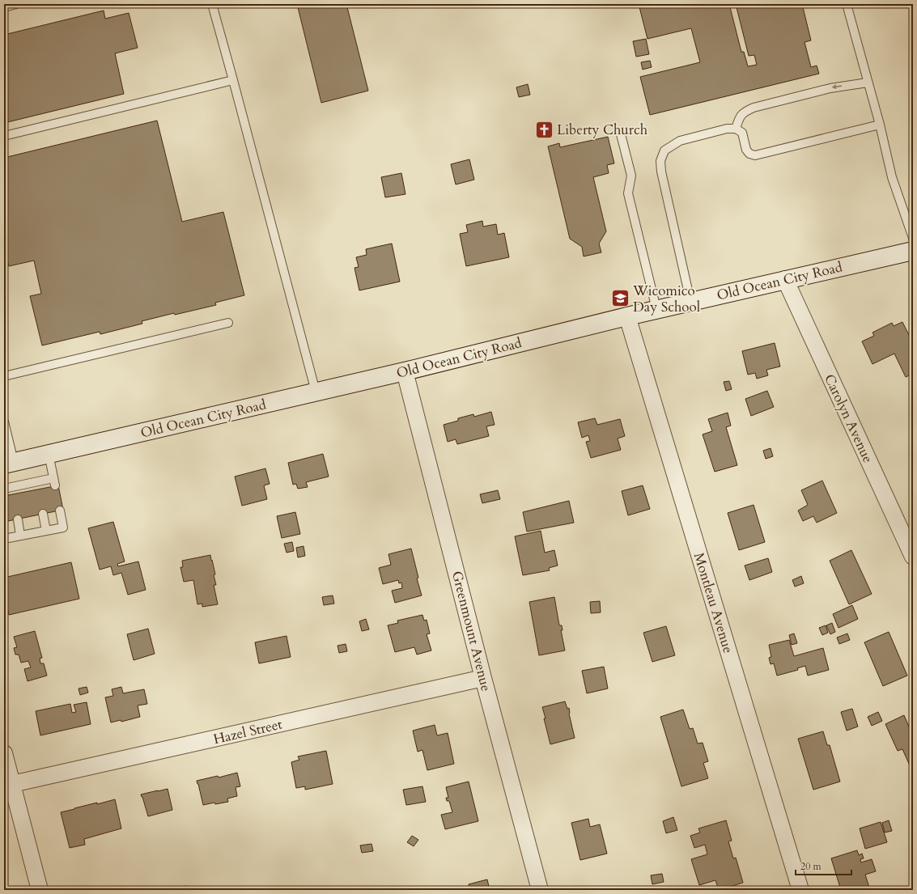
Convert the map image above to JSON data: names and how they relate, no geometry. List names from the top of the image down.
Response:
{
  "streets": {
    "main road": ["Old Ocean City Road"],
    "street": [
      "Carolyn Avenue",
      "Montleau Avenue",
      "Greenmount Avenue",
      "Hazel Street"
    ]
  },
  "crossings": [
    ["Old Ocean City Road", "Carolyn Avenue"],
    ["Old Ocean City Road", "Montleau Avenue"],
    ["Old Ocean City Road", "Greenmount Avenue"],
    ["Greenmount Avenue", "Hazel Street"]
  ],
  "places": {
    "church": ["Liberty Church"],
    "school or university": ["Wicomico Day School"]
  },
  "scale_bar": "20 m"
}
